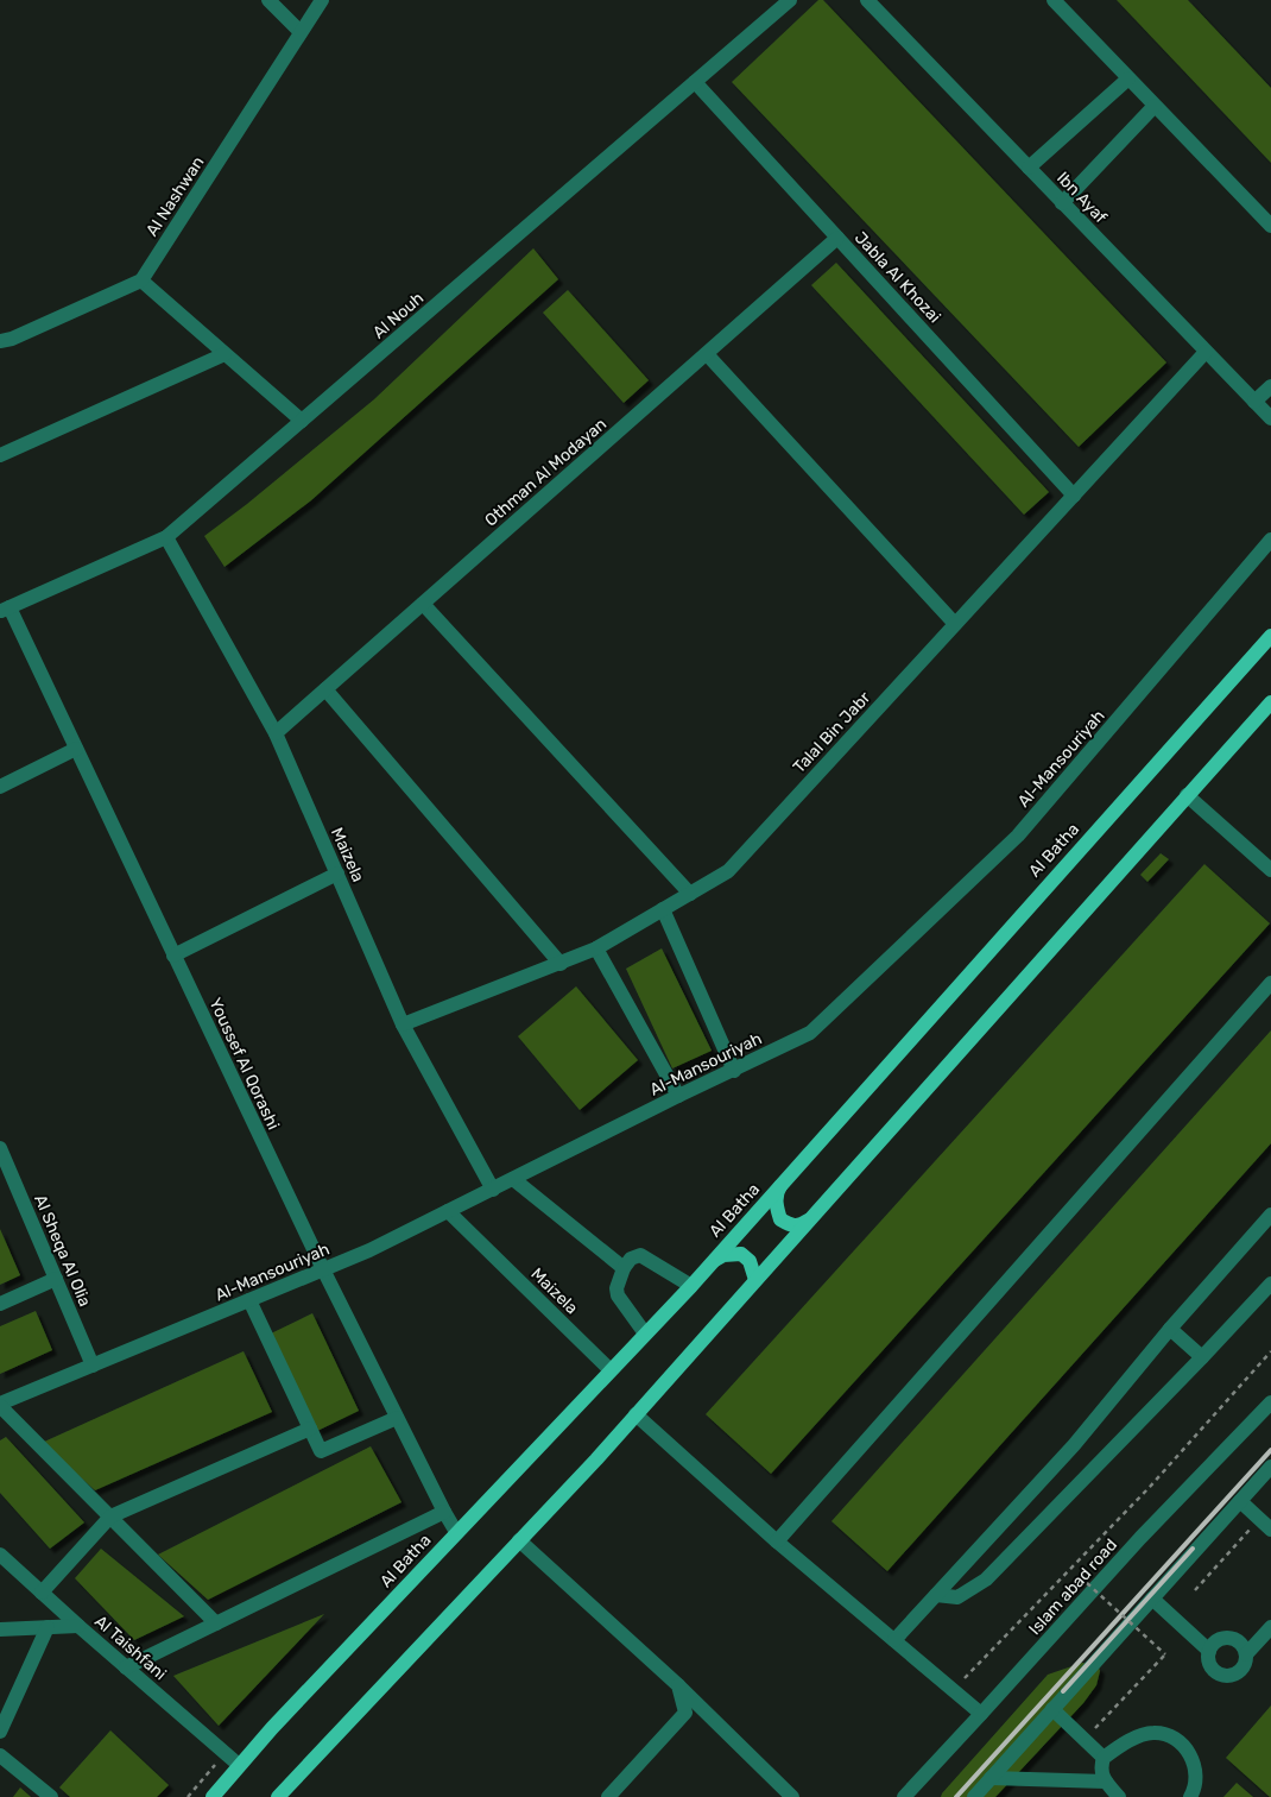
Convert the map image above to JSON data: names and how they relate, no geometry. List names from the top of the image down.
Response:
{
  "streets": {
    "main road": ["Al Batha"],
    "street": [
      "Al Nashwan",
      "Ibn Ayaf",
      "Jabla Al Khozai",
      "Al Nouh",
      "Othman Al Modayan",
      "Talal Bin Jabr",
      "Al-Mansouriyah",
      "Maizela",
      "Youssef Al Qorashi",
      "Al Sheqa Al Olia",
      "Islam abad road",
      "Al Taishfani"
    ]
  },
  "crossings": [
    ["Ibn Ayaf", "Talal Bin Jabr"],
    ["Jabla Al Khozai", "Al Nouh"],
    ["Jabla Al Khozai", "Othman Al Modayan"],
    ["Jabla Al Khozai", "Talal Bin Jabr"],
    ["Al Nouh", "Maizela"],
    ["Al Nouh", "Youssef Al Qorashi"],
    ["Othman Al Modayan", "Maizela"],
    ["Talal Bin Jabr", "Maizela"],
    ["Al-Mansouriyah", "Maizela"],
    ["Al-Mansouriyah", "Youssef Al Qorashi"],
    ["Al-Mansouriyah", "Al Sheqa Al Olia"],
    ["Al Batha", "Maizela"],
    ["Al Batha", "Youssef Al Qorashi"],
    ["Al Batha", "Al Taishfani"]
  ]
}
